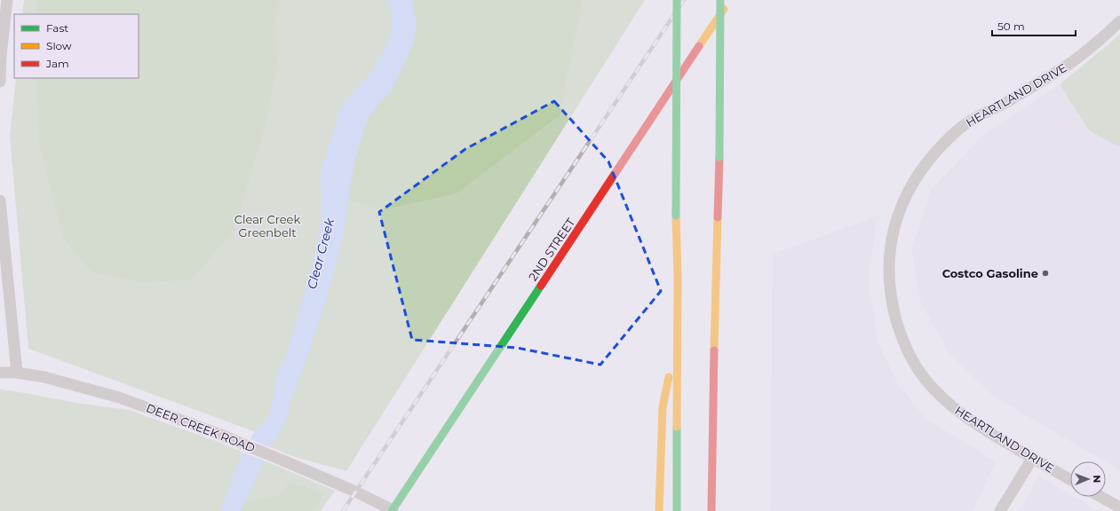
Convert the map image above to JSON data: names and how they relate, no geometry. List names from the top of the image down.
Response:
{
  "streets": {
    "main road": ["2ND STREET"],
    "street": ["HEARTLAND DRIVE", "DEER CREEK ROAD"]
  },
  "crossings": [
    ["2ND STREET", "DEER CREEK ROAD"]
  ],
  "water": ["Clear Creek"],
  "parks": ["Clear Creek Greenbelt"],
  "places": ["Costco Gasoline"],
  "legend": ["Fast", "Slow", "Jam"],
  "scale_bar": "50 m",
  "north": "right"
}
